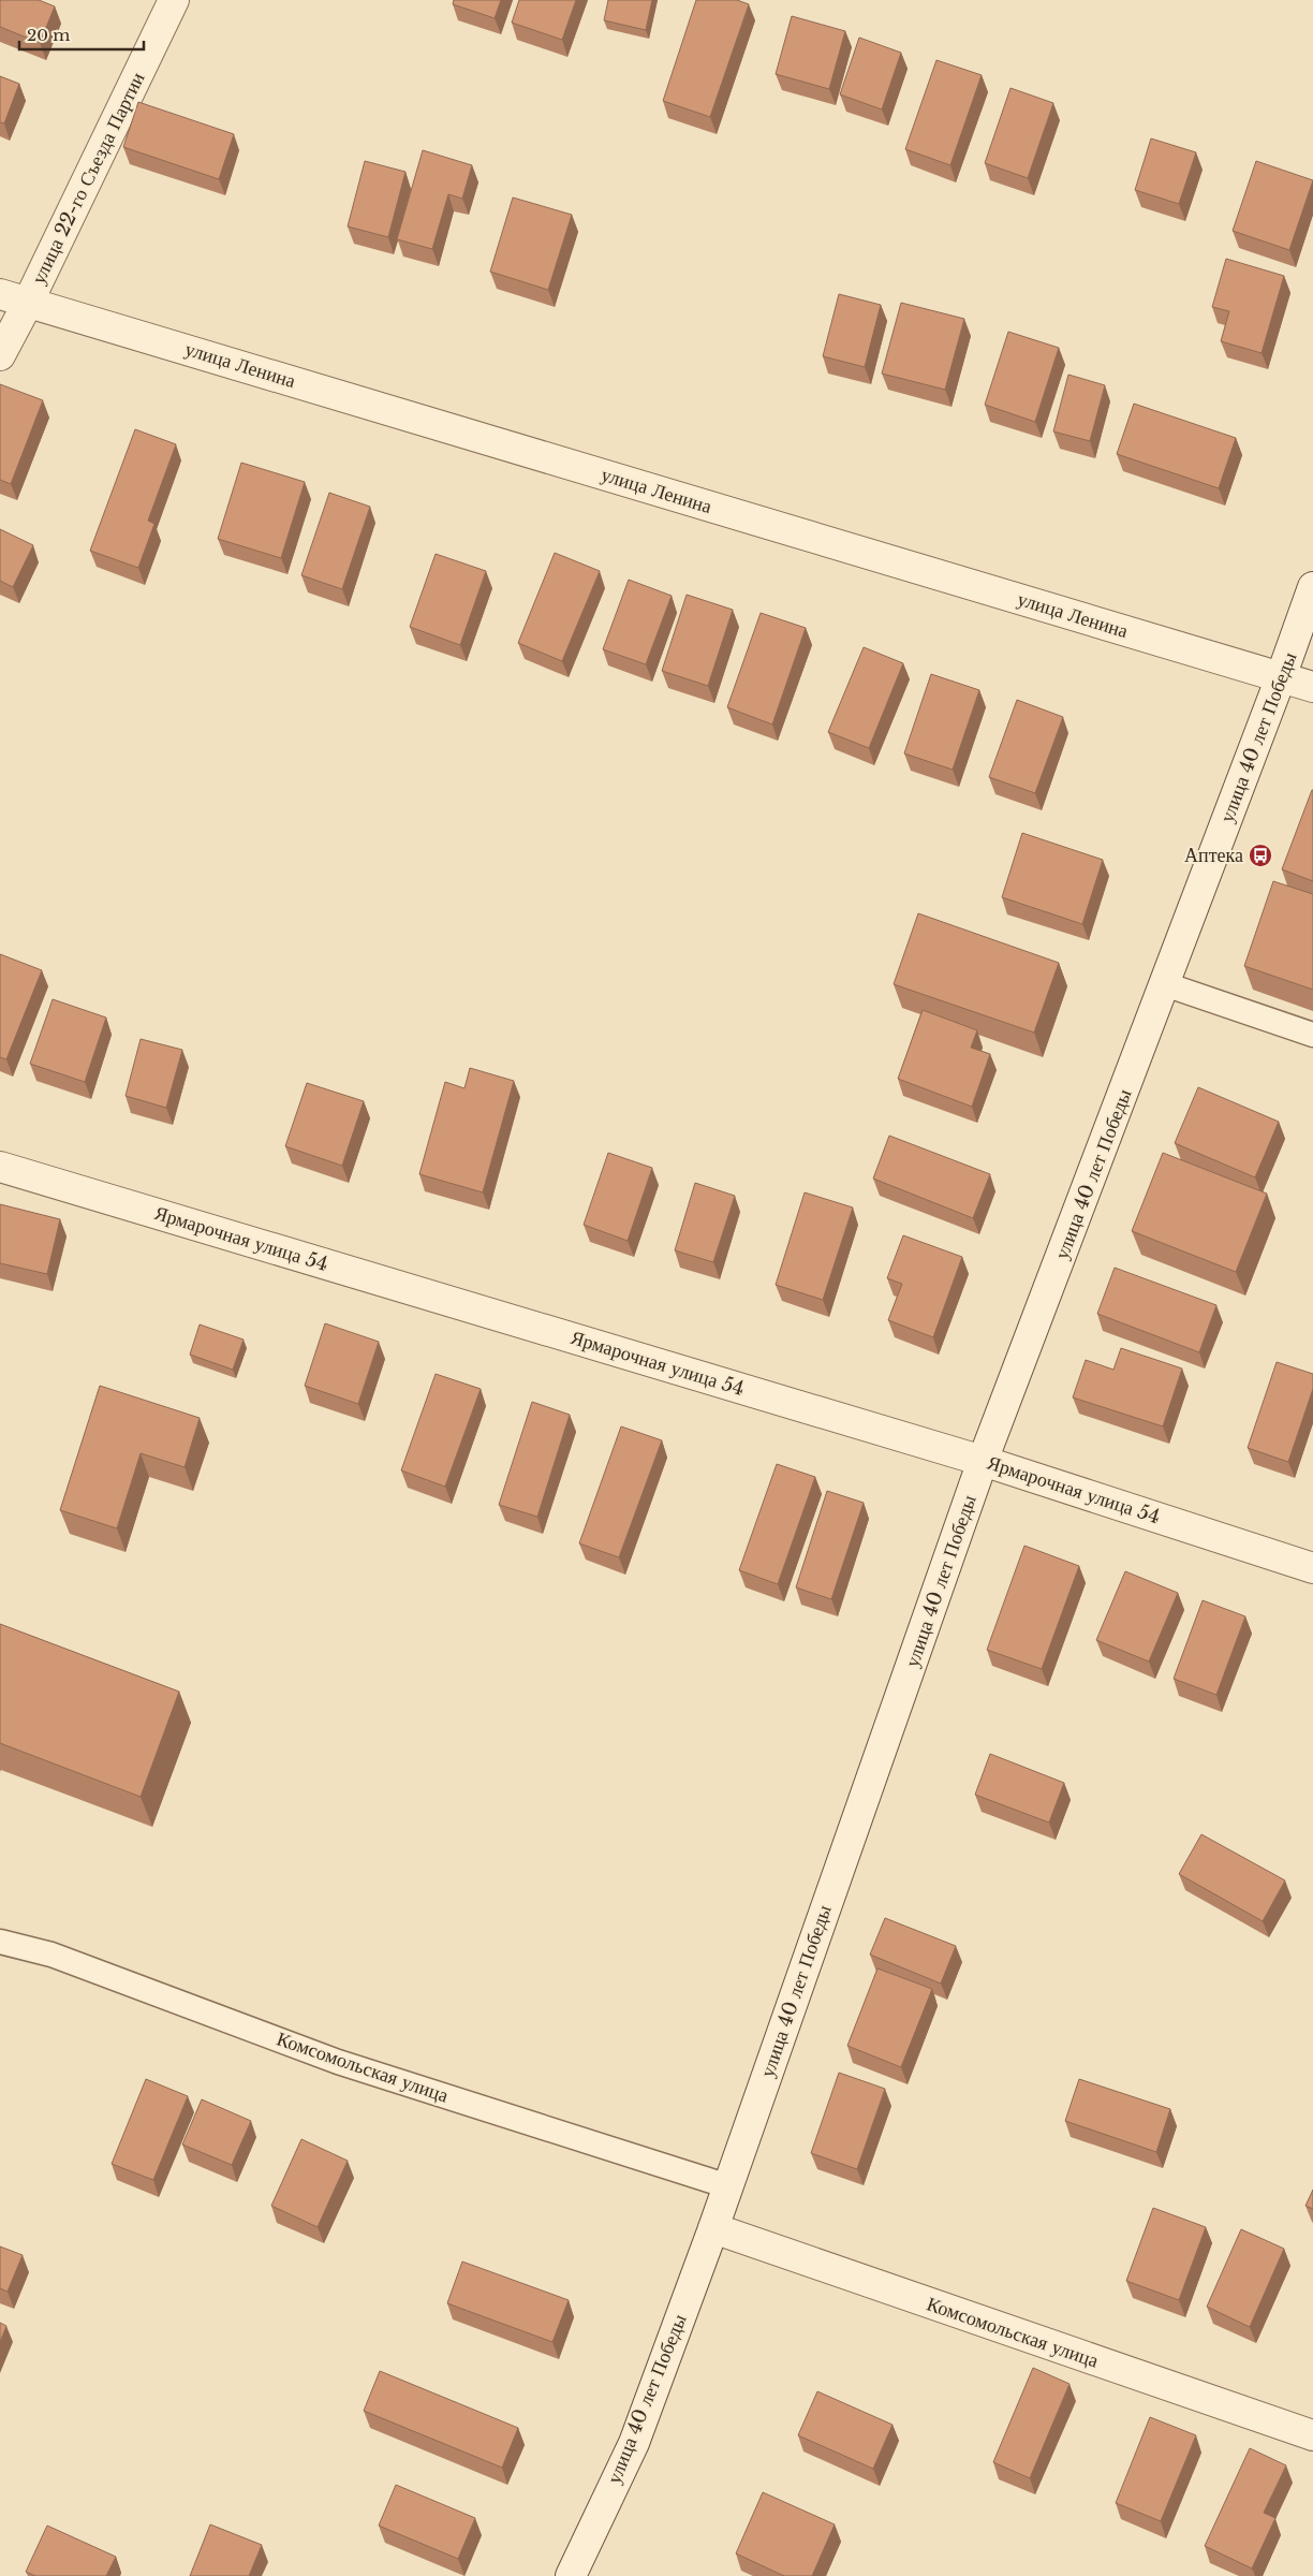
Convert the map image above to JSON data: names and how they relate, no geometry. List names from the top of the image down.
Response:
{
  "streets": {
    "street": [
      "улица 22-го Съезда Партии",
      "улица Ленина",
      "улица 40 лет Победы",
      "Ярмарочная улица 54",
      "Комсомольская улица"
    ]
  },
  "crossings": [
    ["улица 22-го Съезда Партии", "улица Ленина"],
    ["улица Ленина", "улица 40 лет Победы"],
    ["улица 40 лет Победы", "Ярмарочная улица 54"],
    ["улица 40 лет Победы", "Комсомольская улица"]
  ],
  "places": {
    "bus stop": ["Аптека"]
  },
  "scale_bar": "20 m"
}
